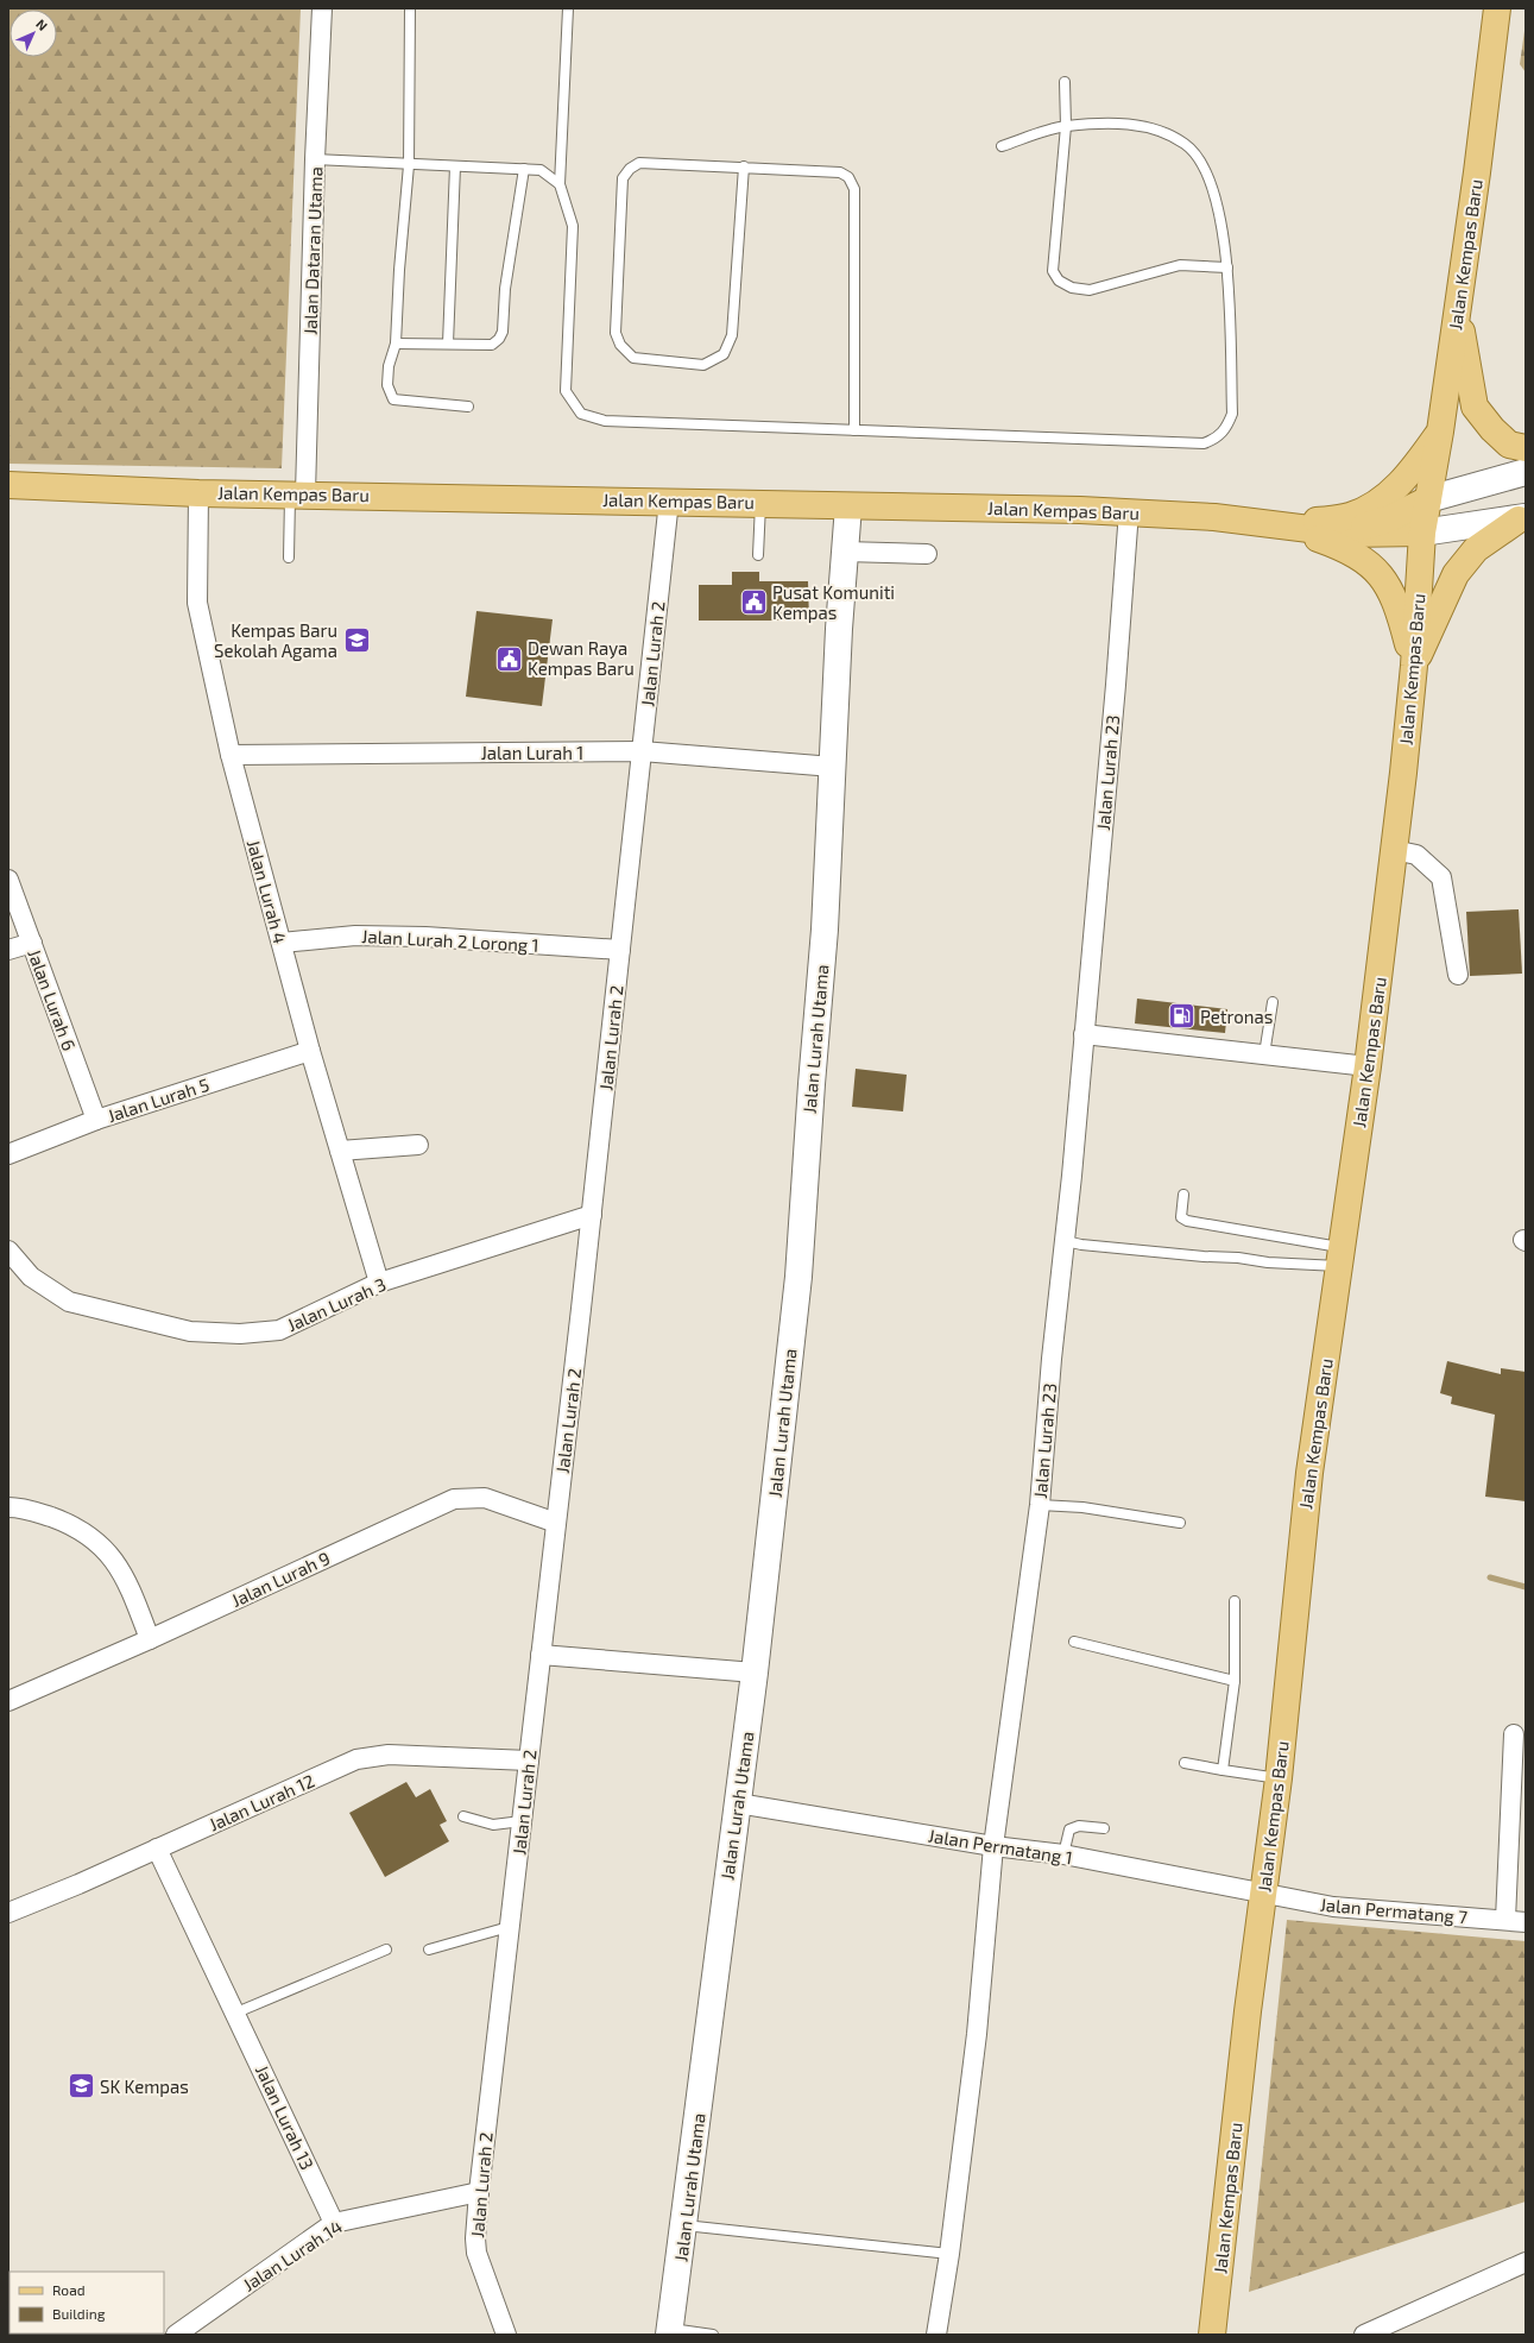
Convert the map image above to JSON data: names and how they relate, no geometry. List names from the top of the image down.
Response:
{
  "streets": {
    "main road": ["Jalan Kempas Baru"],
    "street": [
      "Jalan Dataran Utama",
      "Jalan Lurah 2",
      "Jalan Lurah 1",
      "Jalan Lurah 23",
      "Jalan Lurah 4",
      "Jalan Lurah 2 Lorong 1",
      "Jalan Lurah 6",
      "Jalan Lurah Utama",
      "Jalan Lurah 5",
      "Jalan Lurah 3",
      "Jalan Lurah 9",
      "Jalan Lurah 12",
      "Jalan Permatang 1",
      "Jalan Permatang 7",
      "Jalan Lurah 13",
      "Jalan Lurah 14"
    ]
  },
  "crossings": [
    ["Jalan Dataran Utama", "Jalan Kempas Baru"],
    ["Jalan Kempas Baru", "Jalan Lurah 2"],
    ["Jalan Kempas Baru", "Jalan Lurah 23"],
    ["Jalan Kempas Baru", "Jalan Lurah 4"],
    ["Jalan Kempas Baru", "Jalan Lurah Utama"],
    ["Jalan Kempas Baru", "Jalan Permatang 1"],
    ["Jalan Kempas Baru", "Jalan Permatang 7"],
    ["Jalan Lurah 2", "Jalan Lurah 1"],
    ["Jalan Lurah 2", "Jalan Lurah 2 Lorong 1"],
    ["Jalan Lurah 2", "Jalan Lurah 3"],
    ["Jalan Lurah 2", "Jalan Lurah 9"],
    ["Jalan Lurah 2", "Jalan Lurah 12"],
    ["Jalan Lurah 2", "Jalan Lurah 14"],
    ["Jalan Lurah 1", "Jalan Lurah 4"],
    ["Jalan Lurah 1", "Jalan Lurah Utama"],
    ["Jalan Lurah 23", "Jalan Permatang 1"],
    ["Jalan Lurah 4", "Jalan Lurah 2 Lorong 1"],
    ["Jalan Lurah 4", "Jalan Lurah 5"],
    ["Jalan Lurah 4", "Jalan Lurah 3"],
    ["Jalan Lurah 6", "Jalan Lurah 5"],
    ["Jalan Lurah Utama", "Jalan Permatang 1"],
    ["Jalan Lurah 12", "Jalan Lurah 13"],
    ["Jalan Permatang 1", "Jalan Permatang 7"],
    ["Jalan Lurah 13", "Jalan Lurah 14"]
  ],
  "places": {
    "public building": ["Pusat Komuniti Kempas", "Dewan Raya Kempas Baru"],
    "school or university": ["Kempas Baru Sekolah Agama", "SK Kempas"],
    "fuel station": ["Petronas"]
  },
  "legend": ["Road", "Building"],
  "north": "top right"
}
